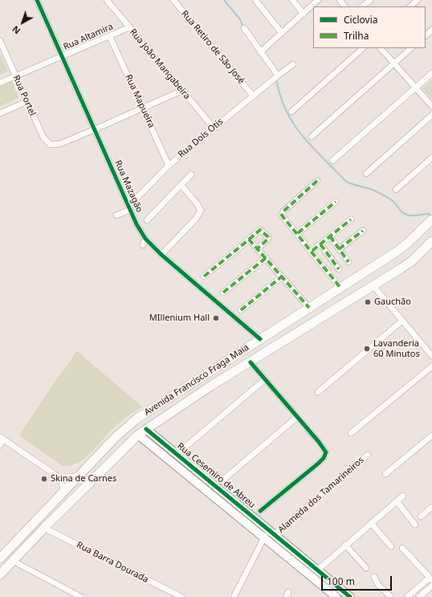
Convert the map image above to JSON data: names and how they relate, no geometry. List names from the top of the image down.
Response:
{
  "streets": {
    "main road": ["Avenida Francisco Fraga Maia"],
    "street": [
      "Rua Altamira",
      "Rua Retiro de São José",
      "Rua João Mangabeira",
      "Rua Portel",
      "Rua Mapueira",
      "Rua Dois Otis",
      "Rua Mazagão",
      "Rua Cesemiro de Abreu",
      "Alameda dos Tamarineiros",
      "Rua Barra Dourada"
    ]
  },
  "crossings": [
    ["Rua Altamira", "Rua João Mangabeira"],
    ["Rua Altamira", "Rua Portel"],
    ["Rua Altamira", "Rua Mapueira"],
    ["Rua Altamira", "Rua Mazagão"],
    ["Rua Retiro de São José", "Rua Dois Otis"],
    ["Rua João Mangabeira", "Rua Dois Otis"],
    ["Rua Portel", "Rua Mazagão"],
    ["Rua Mapueira", "Rua Dois Otis"],
    ["Rua Dois Otis", "Rua Mazagão"],
    ["Rua Mazagão", "Avenida Francisco Fraga Maia"],
    ["Avenida Francisco Fraga Maia", "Rua Cesemiro de Abreu"],
    ["Avenida Francisco Fraga Maia", "Rua Barra Dourada"],
    ["Rua Cesemiro de Abreu", "Alameda dos Tamarineiros"]
  ],
  "places": [
    "Gauchão",
    "MIllenium Hall",
    "Lavanderia 60 Minutos",
    "Skina de Carnes"
  ],
  "legend": ["Ciclovia", "Trilha"],
  "scale_bar": "100 m",
  "north": "bottom left"
}
